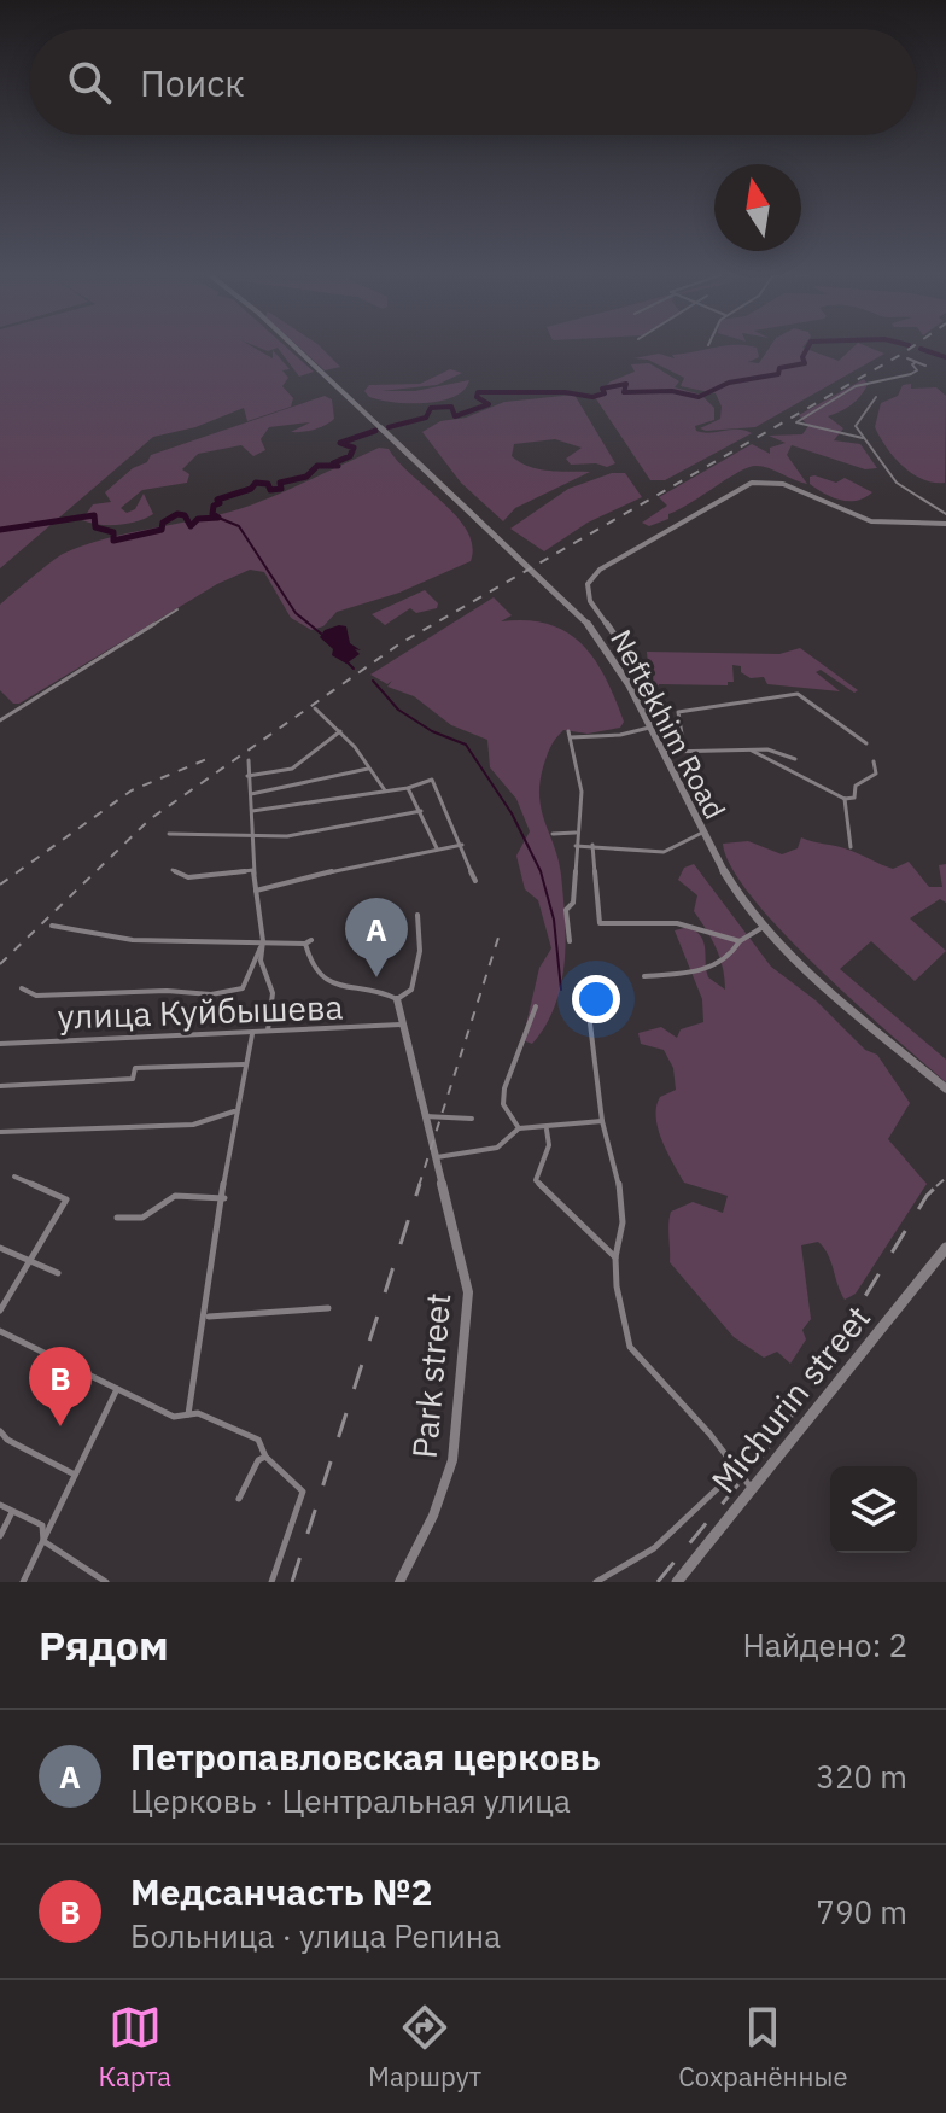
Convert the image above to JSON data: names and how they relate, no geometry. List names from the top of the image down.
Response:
{
  "streets": {
    "main road": ["Neftekhim Road", "Michurin street"],
    "street": ["улица Куйбышева", "Park street"]
  },
  "crossings": [
    ["улица Куйбышева", "Park street"]
  ],
  "north": "top",
  "page": {
    "search": "Поиск",
    "pins": ["A", "B"],
    "heading": ["Рядом", "Найдено: 2"],
    "list": [
      {
        "mark": "A",
        "name": "Петропавловская церковь",
        "note": "Церковь · Центральная улица",
        "value": "320 m"
      },
      {
        "mark": "B",
        "name": "Медсанчасть №2",
        "note": "Больница · улица Репина",
        "value": "790 m"
      }
    ],
    "nav": ["Карта", "Маршрут", "Сохранённые"]
  }
}
